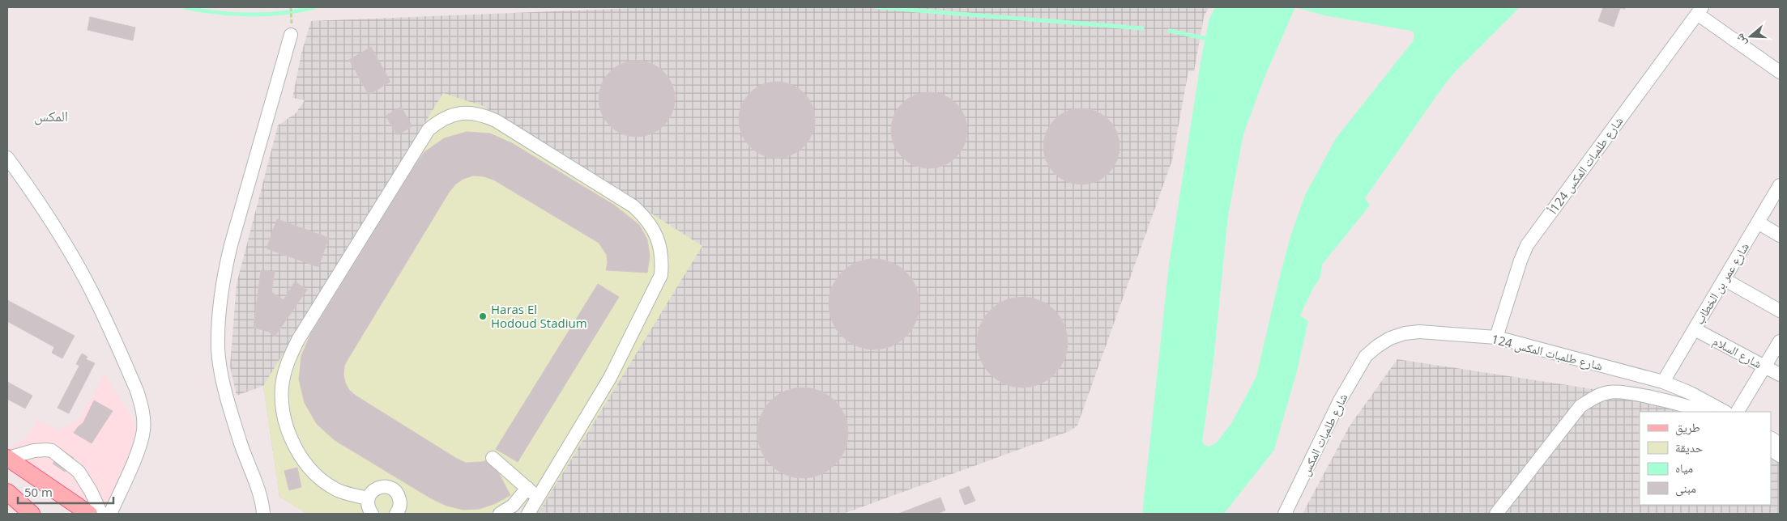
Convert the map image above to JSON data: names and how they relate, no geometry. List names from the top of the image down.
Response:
{
  "streets": {
    "street": [
      "شارع طلمبات المكس 124أ",
      "شارع عمر بن الخطاب",
      "شارع طلمبات المكس 124",
      "شارع السلام",
      "شارع طلمبات المكس"
    ]
  },
  "crossings": [
    ["شارع طلمبات المكس 124أ", "شارع طلمبات المكس 124"],
    ["شارع عمر بن الخطاب", "شارع طلمبات المكس 124"],
    ["شارع عمر بن الخطاب", "شارع السلام"],
    ["شارع طلمبات المكس 124", "شارع طلمبات المكس"]
  ],
  "districts": ["المكس"],
  "places": ["Haras El Hodoud Stadium"],
  "legend": [
    "طريق",
    "حديقة",
    "مياه",
    "مبنى"
  ],
  "scale_bar": "50 m",
  "north": "left"
}
